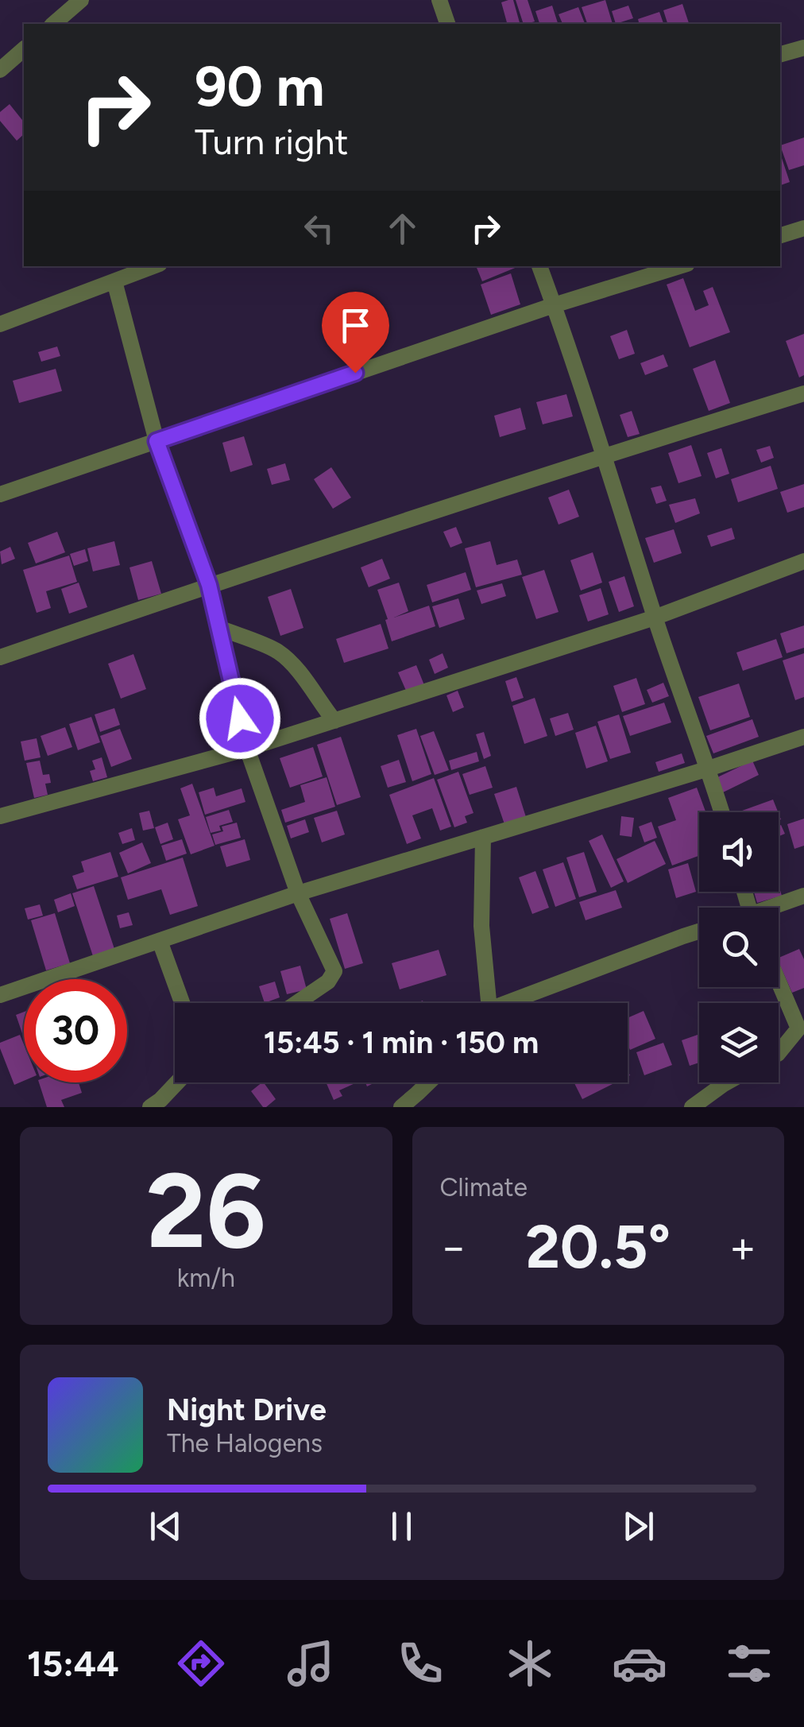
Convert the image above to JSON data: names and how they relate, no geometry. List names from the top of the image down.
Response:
{
  "page": {
    "turn": ["90 m", "Turn right"],
    "limit": "30",
    "trip": "15:45 · 1 min · 150 m",
    "tile": [
      ["26", "km/h"],
      "Climate"
    ],
    "heat": ["−", "20.5°", "+"],
    "song": ["Night Drive", "The Halogens"],
    "tabs": "15:44"
  }
}
